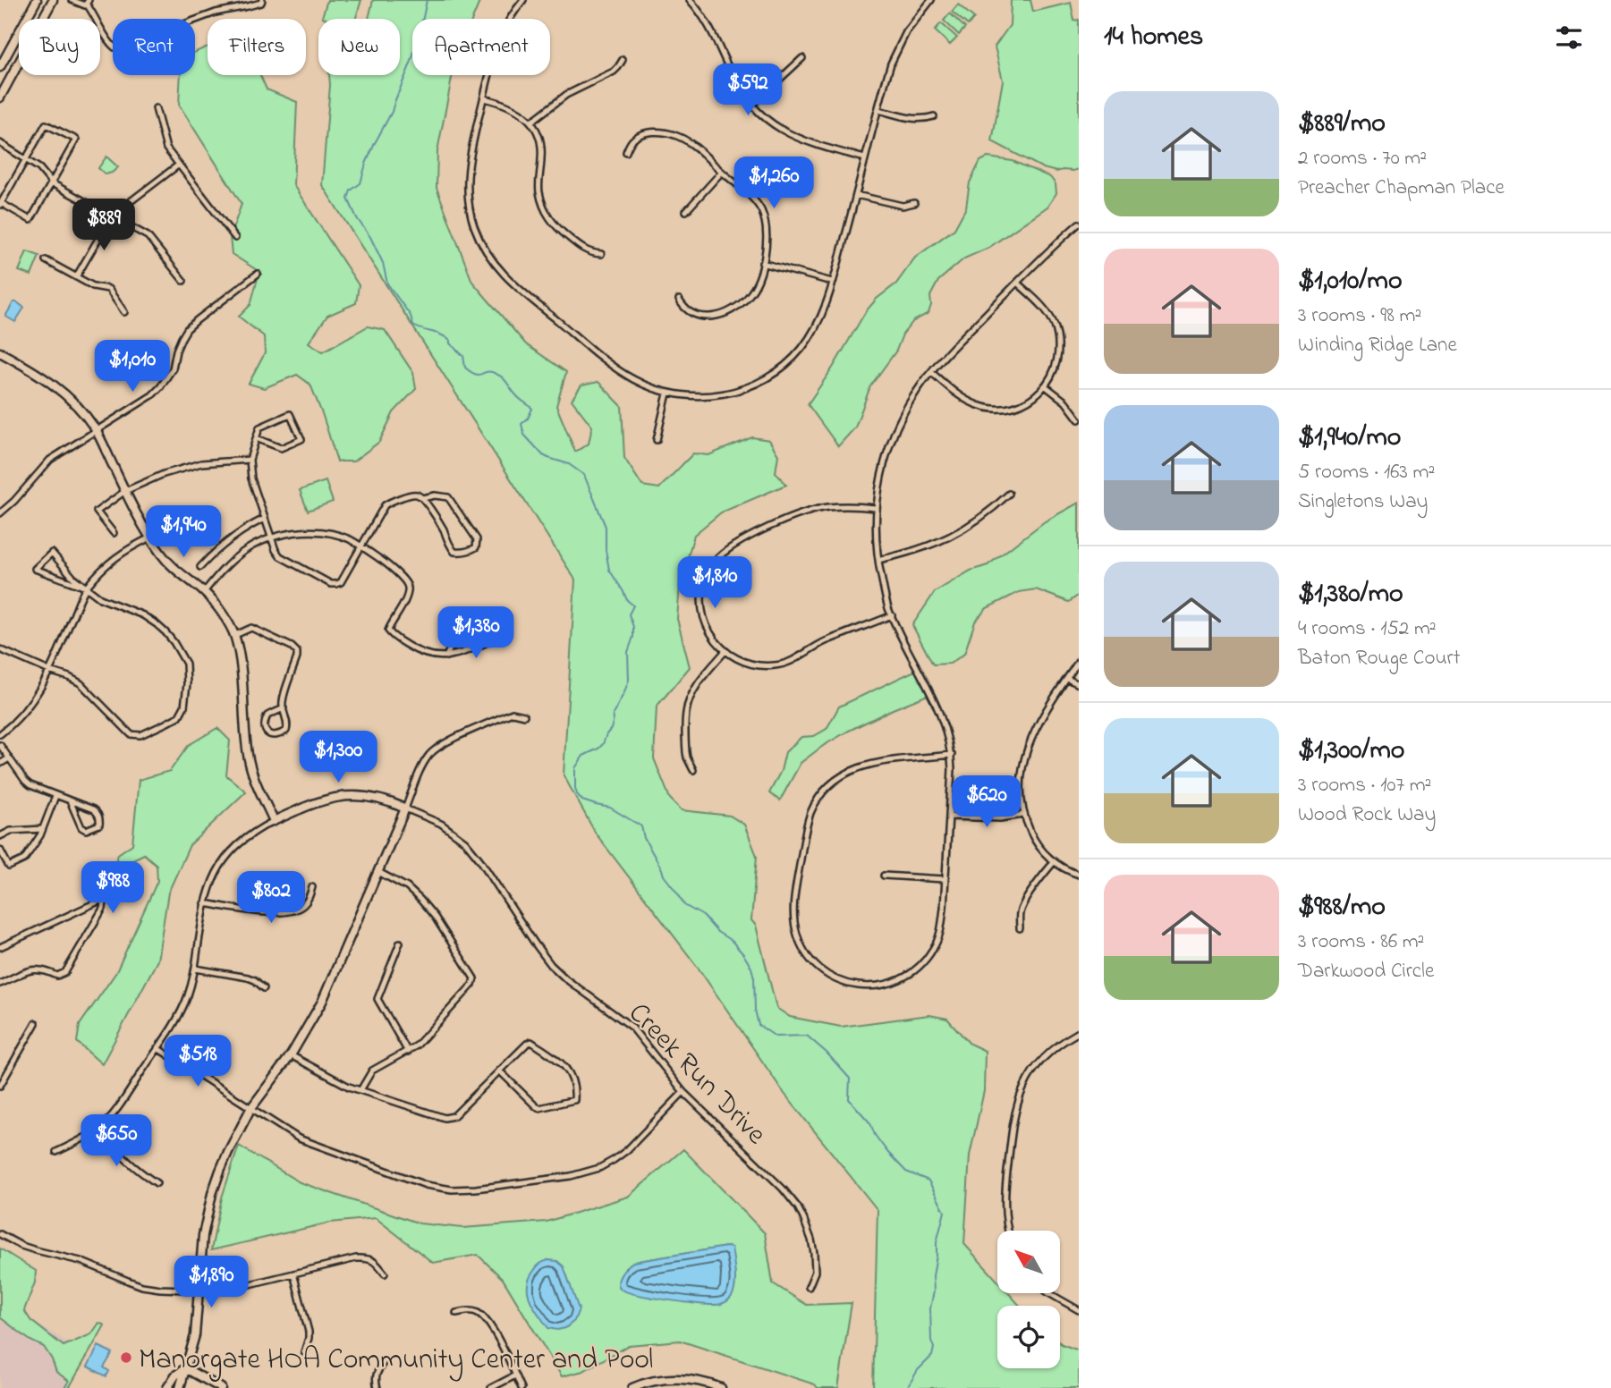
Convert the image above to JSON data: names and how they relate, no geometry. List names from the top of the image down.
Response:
{
  "streets": {
    "street": ["Creek Run Drive"]
  },
  "places": ["Manorgate HOA Community Center and Pool"],
  "north": "top left",
  "page": {
    "heading": "14 homes",
    "chip": [
      "Buy",
      "Rent",
      "Filters",
      "New",
      "Apartment"
    ],
    "price": [
      "$592",
      "$1,260",
      "$889",
      "$1,010",
      "$1,940",
      "$1,810",
      "$1,380",
      "$1,300",
      "$620",
      "$988",
      "$802",
      "$518",
      "$650",
      "$1,890"
    ],
    "list": [
      {
        "name": "$889/mo",
        "note": "2 rooms · 70 m² · Preacher Chapman Place"
      },
      {
        "name": "$1,010/mo",
        "note": "3 rooms · 98 m² · Winding Ridge Lane"
      },
      {
        "name": "$1,940/mo",
        "note": "5 rooms · 163 m² · Singletons Way"
      },
      {
        "name": "$1,380/mo",
        "note": "4 rooms · 152 m² · Baton Rouge Court"
      },
      {
        "name": "$1,300/mo",
        "note": "3 rooms · 107 m² · Wood Rock Way"
      },
      {
        "name": "$988/mo",
        "note": "3 rooms · 86 m² · Darkwood Circle"
      }
    ]
  }
}
